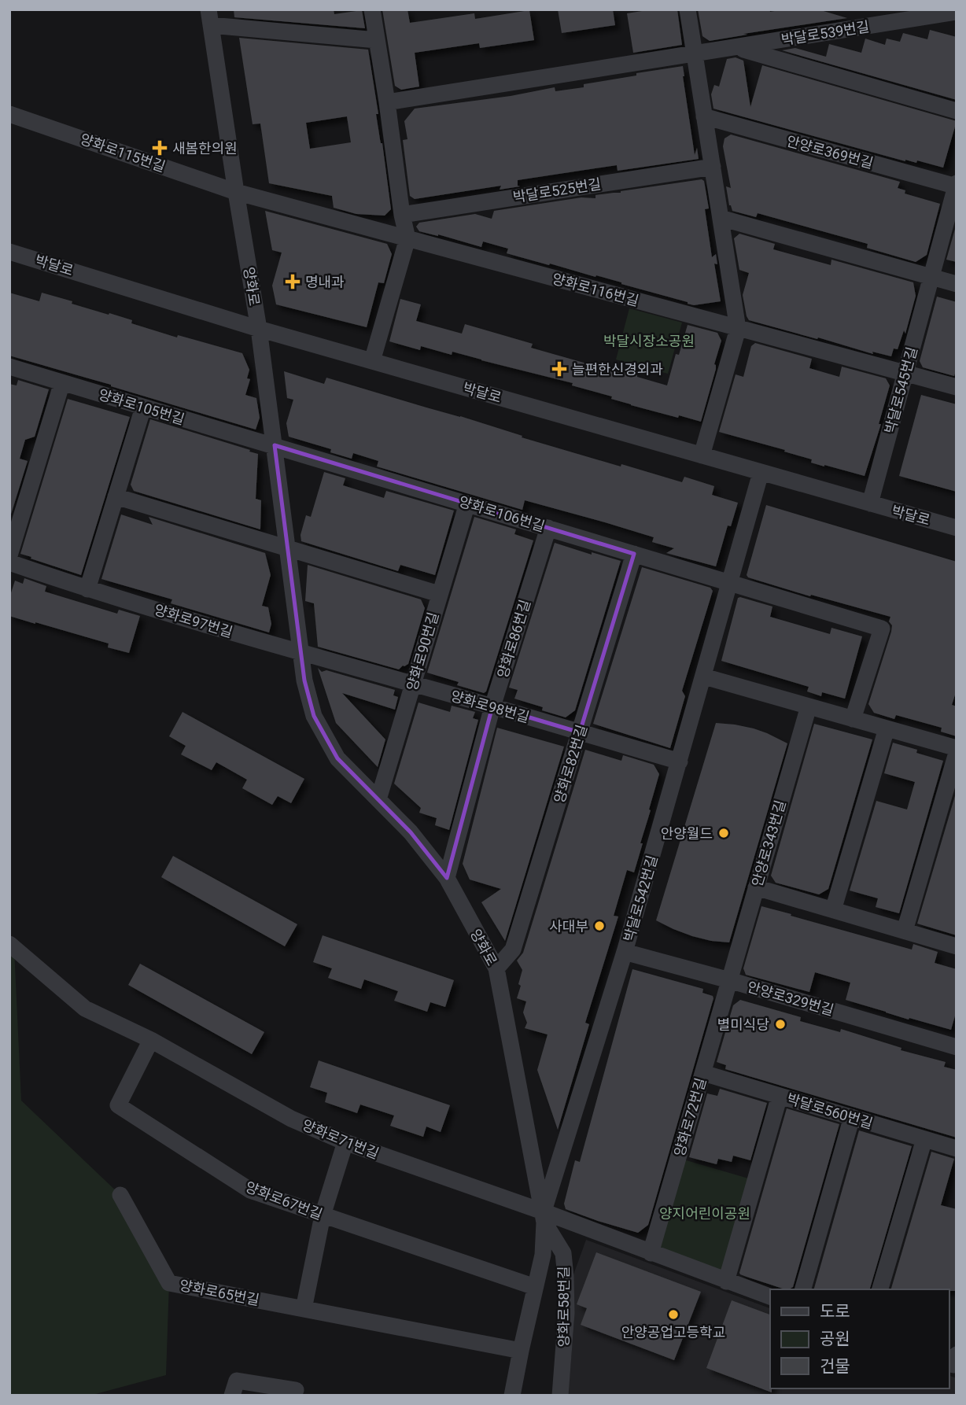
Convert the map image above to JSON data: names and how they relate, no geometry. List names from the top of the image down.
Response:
{
  "streets": {
    "street": [
      "박달로539번길",
      "안양로369번길",
      "양화로115번길",
      "박달로525번길",
      "박달로",
      "양화로",
      "양화로116번길",
      "박달로545번길",
      "양화로105번길",
      "양화로106번길",
      "양화로97번길",
      "양화로86번길",
      "양화로90번길",
      "양화로98번길",
      "양화로82번길",
      "안양로343번길",
      "박달로542번길",
      "안양로329번길",
      "박달로560번길",
      "양화로72번길",
      "양화로71번길",
      "양화로67번길",
      "양화로65번길",
      "양화로58번길"
    ]
  },
  "crossings": [
    ["안양로369번길", "박달로545번길"],
    ["양화로115번길", "양화로"],
    ["양화로115번길", "양화로116번길"],
    ["박달로", "양화로"],
    ["박달로", "박달로545번길"],
    ["박달로", "박달로542번길"],
    ["양화로", "양화로116번길"],
    ["양화로", "양화로105번길"],
    ["양화로", "양화로106번길"],
    ["양화로", "양화로97번길"],
    ["양화로", "양화로86번길"],
    ["양화로", "양화로90번길"],
    ["양화로", "양화로98번길"],
    ["양화로", "양화로82번길"],
    ["양화로", "박달로542번길"],
    ["양화로", "양화로71번길"],
    ["양화로", "양화로67번길"],
    ["양화로", "양화로65번길"],
    ["양화로", "양화로58번길"],
    ["양화로116번길", "박달로545번길"],
    ["양화로105번길", "양화로106번길"],
    ["양화로106번길", "양화로86번길"],
    ["양화로106번길", "양화로90번길"],
    ["양화로106번길", "양화로82번길"],
    ["양화로106번길", "박달로542번길"],
    ["양화로97번길", "양화로98번길"],
    ["양화로86번길", "양화로98번길"],
    ["양화로90번길", "양화로98번길"],
    ["양화로98번길", "양화로82번길"],
    ["양화로98번길", "박달로542번길"],
    ["안양로343번길", "안양로329번길"],
    ["안양로343번길", "양화로72번길"],
    ["박달로542번길", "안양로329번길"],
    ["박달로542번길", "양화로71번길"],
    ["박달로542번길", "양화로58번길"],
    ["안양로329번길", "양화로72번길"],
    ["박달로560번길", "양화로72번길"],
    ["양화로71번길", "양화로67번길"],
    ["양화로71번길", "양화로58번길"]
  ],
  "parks": ["박달시장소공원", "양지어린이공원"],
  "places": {
    "health": ["새봄한의원", "명내과", "늘편한신경외과"],
    "other": [
      "안양월드",
      "사대부",
      "별미식당",
      "안양공업고등학교"
    ]
  },
  "legend": ["도로", "공원", "건물"]
}
